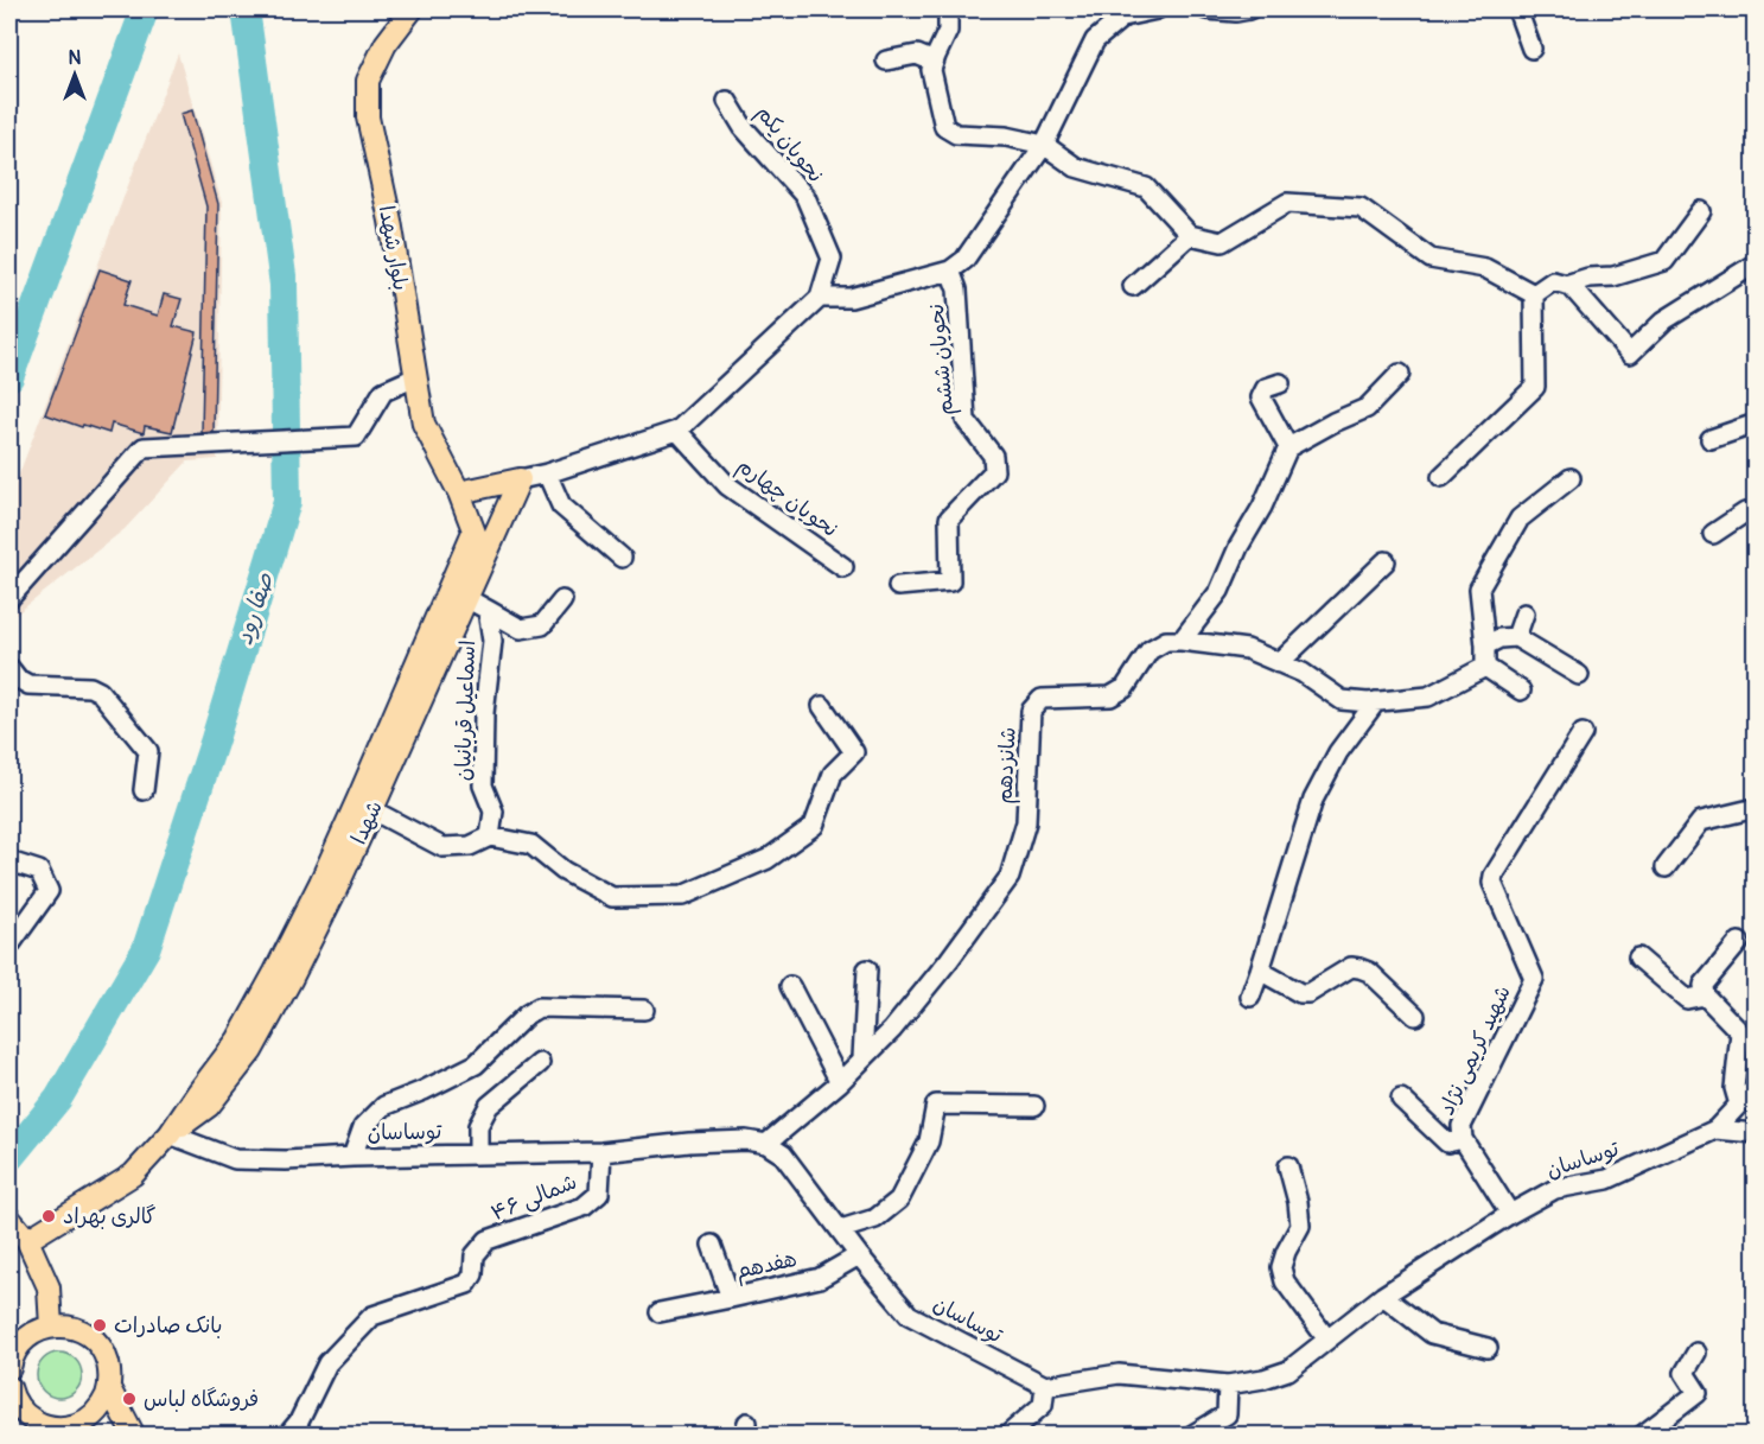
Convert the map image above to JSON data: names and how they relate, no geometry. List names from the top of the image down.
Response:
{
  "streets": {
    "main road": ["بلوار شهدا", "شهدا"],
    "street": [
      "نحویان یکم",
      "نحویان ششم",
      "نحویان چهارم",
      "اسماعیل قربانیان",
      "شانزدهم",
      "شهید کریمی نژاد",
      "توساسان",
      "شمالی ۴۶",
      "هفدهم"
    ]
  },
  "crossings": [
    ["بلوار شهدا", "شهدا"],
    ["اسماعیل قربانیان", "شهدا"],
    ["شانزدهم", "توساسان"],
    ["شهدا", "توساسان"],
    ["شهید کریمی نژاد", "توساسان"],
    ["توساسان", "شمالی ۴۶"],
    ["توساسان", "هفدهم"]
  ],
  "water": ["صفا رود"],
  "places": ["گالری بهراد", "بانک صادرات", "فروشگاه لباس"],
  "north": "top"
}
